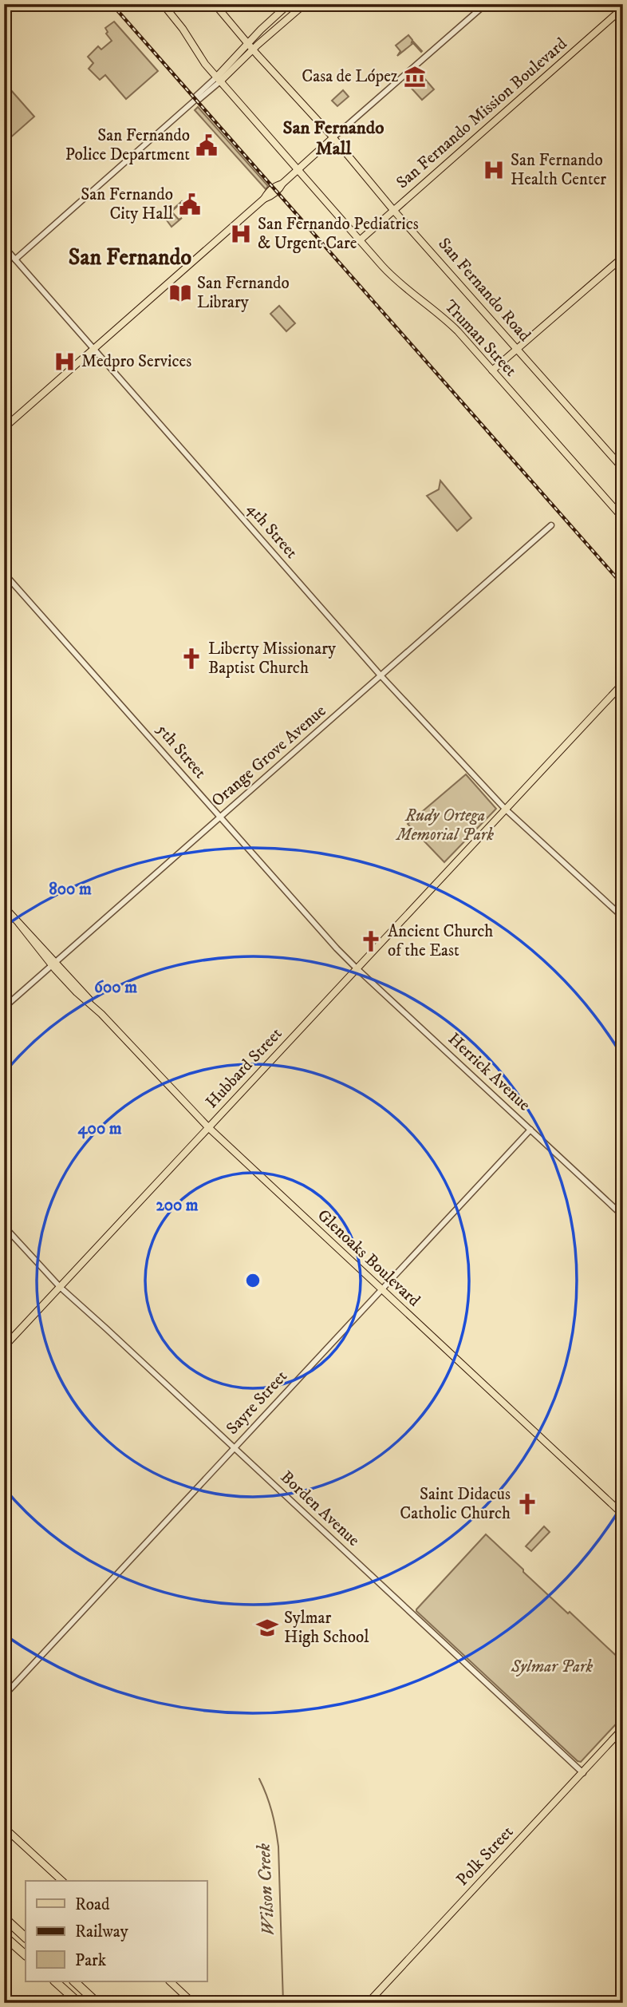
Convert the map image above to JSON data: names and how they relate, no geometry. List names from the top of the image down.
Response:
{
  "streets": {
    "main road": [
      "San Fernando Mission Boulevard",
      "San Fernando Road",
      "Truman Street",
      "Hubbard Street",
      "Glenoaks Boulevard",
      "Polk Street"
    ],
    "street": [
      "4th Street",
      "5th Street",
      "Orange Grove Avenue",
      "Herrick Avenue",
      "Sayre Street",
      "Borden Avenue"
    ]
  },
  "crossings": [
    ["San Fernando Mission Boulevard", "San Fernando Road"],
    ["San Fernando Mission Boulevard", "Truman Street"],
    ["4th Street", "Orange Grove Avenue"],
    ["4th Street", "Hubbard Street"],
    ["5th Street", "Orange Grove Avenue"],
    ["5th Street", "Herrick Avenue"],
    ["Orange Grove Avenue", "Glenoaks Boulevard"],
    ["Hubbard Street", "Herrick Avenue"],
    ["Hubbard Street", "Glenoaks Boulevard"],
    ["Hubbard Street", "Borden Avenue"],
    ["Herrick Avenue", "Sayre Street"],
    ["Glenoaks Boulevard", "Sayre Street"],
    ["Sayre Street", "Borden Avenue"],
    ["Borden Avenue", "Polk Street"]
  ],
  "districts": ["San Fernando Mall", "San Fernando"],
  "water": ["Wilson Creek"],
  "parks": ["Rudy Ortega Memorial Park", "Sylmar Park"],
  "places": {
    "museum": ["Casa de López"],
    "public building": ["San Fernando Police Department", "San Fernando City Hall"],
    "hospital": ["San Fernando Health Center", "San Fernando Pediatrics & Urgent Care", "Medpro Services"],
    "library": ["San Fernando Library"],
    "church": ["Liberty Missionary Baptist Church", "Ancient Church of the East", "Saint Didacus Catholic Church"],
    "school or university": ["Sylmar High School"]
  },
  "legend": ["Road", "Railway", "Park"],
  "rings": [
    "800 m",
    "600 m",
    "400 m",
    "200 m"
  ]
}
